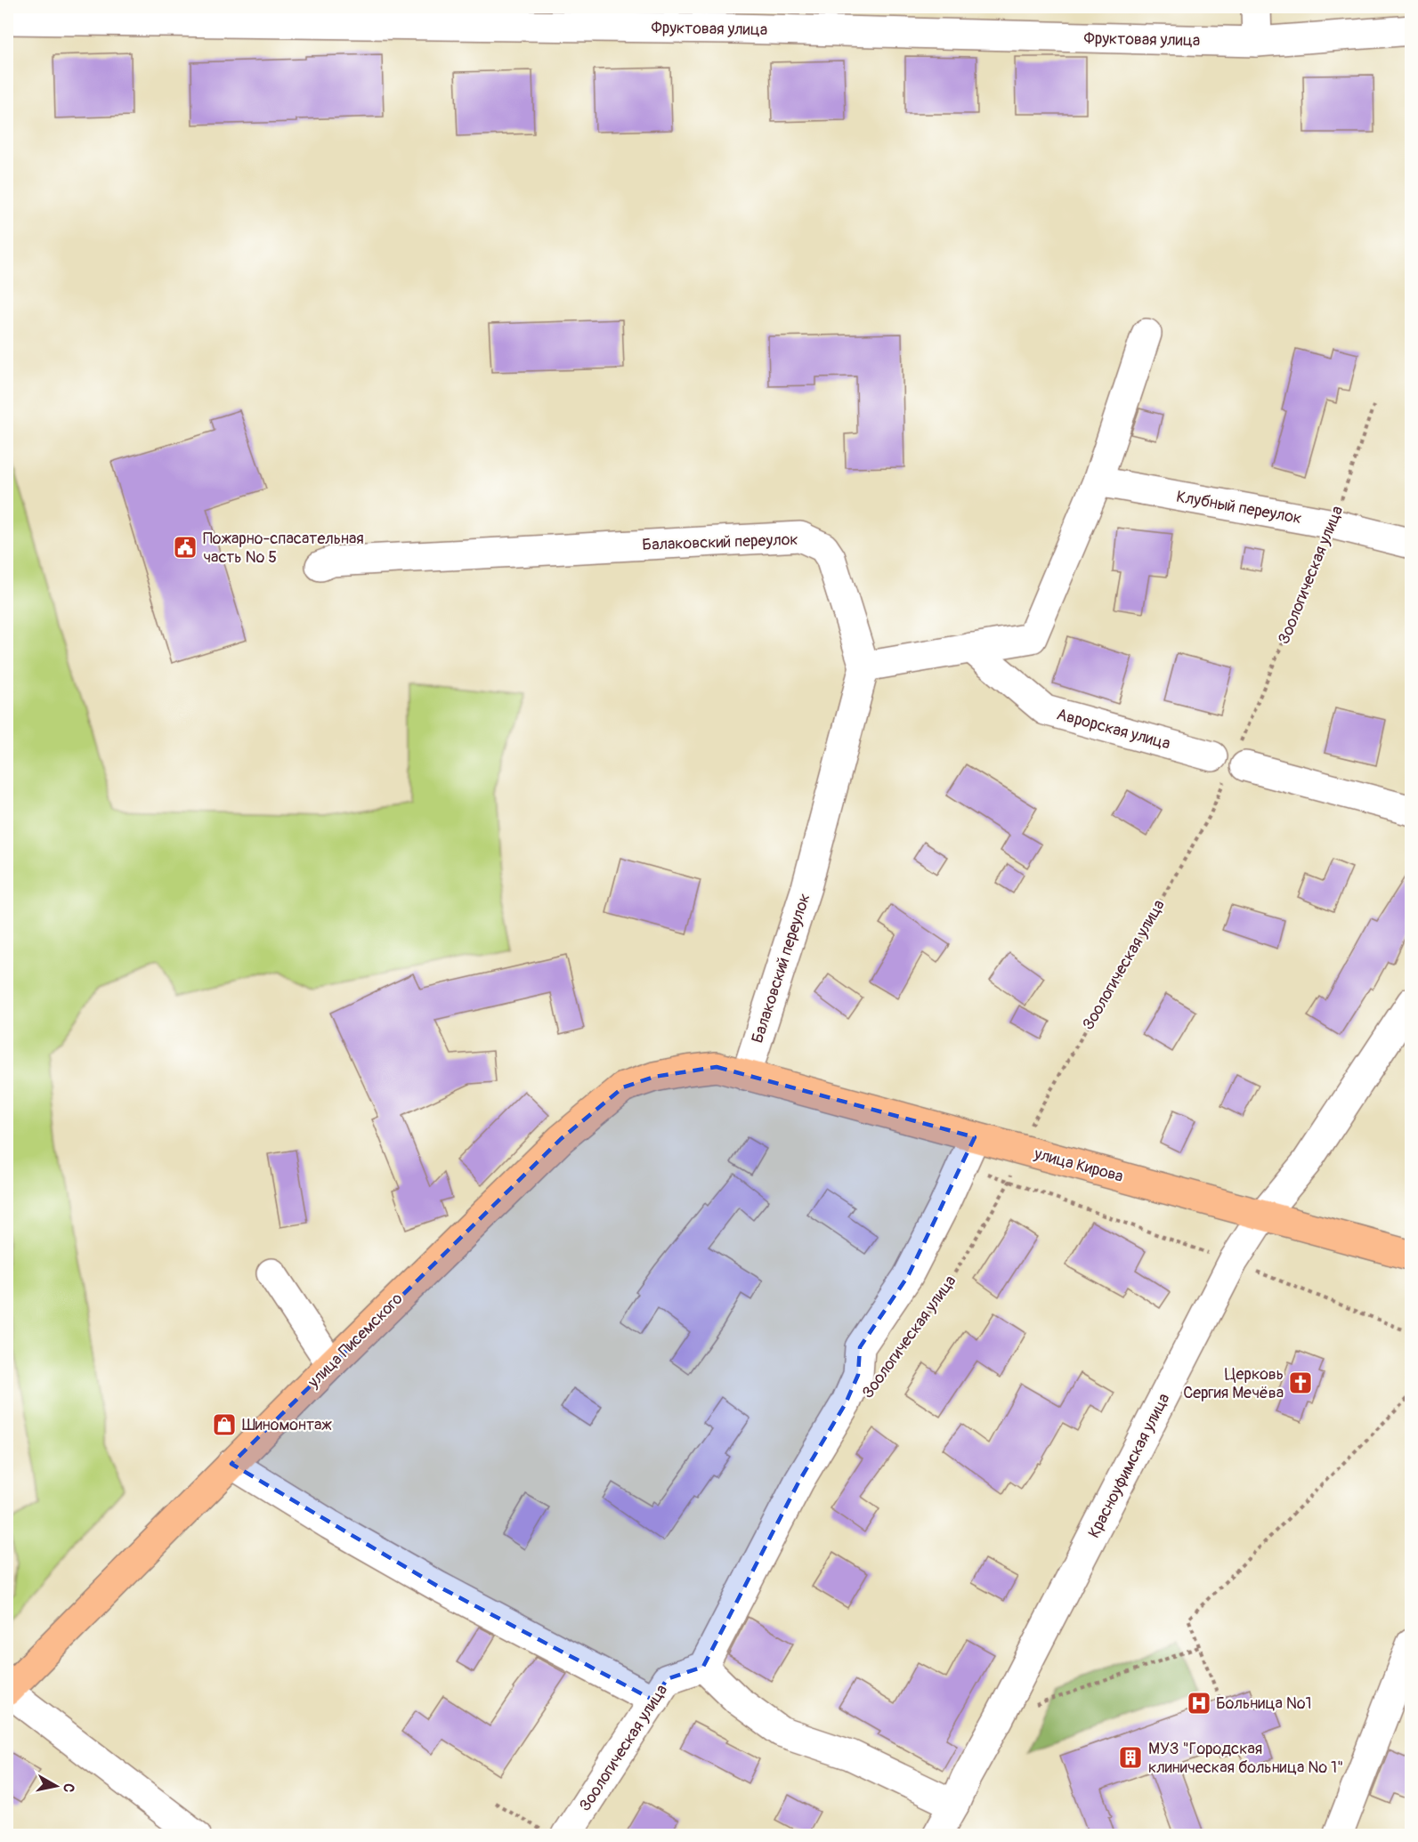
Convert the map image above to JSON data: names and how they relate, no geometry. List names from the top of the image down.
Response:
{
  "streets": {
    "main road": ["улица Кирова", "улица Писемского"],
    "street": [
      "Фруктовая улица",
      "Клубный переулок",
      "Балаковский переулок",
      "Зоологическая улица",
      "Аврорская улица",
      "Красноуфимская улица"
    ]
  },
  "crossings": [
    ["Клубный переулок", "Зоологическая улица"],
    ["Балаковский переулок", "улица Кирова"],
    ["Балаковский переулок", "улица Писемского"],
    ["Зоологическая улица", "Аврорская улица"],
    ["Зоологическая улица", "улица Кирова"],
    ["улица Кирова", "улица Писемского"],
    ["улица Кирова", "Красноуфимская улица"]
  ],
  "places": {
    "public building": ["Пожарно-спасательная часть № 5"],
    "church": ["Церковь Сергия Мечёва"],
    "shop": ["Шиномонтаж"],
    "hospital": ["Больница №1"],
    "building": ["МУЗ \"Городская клиническая больница № 1\""]
  },
  "north": "right"
}
